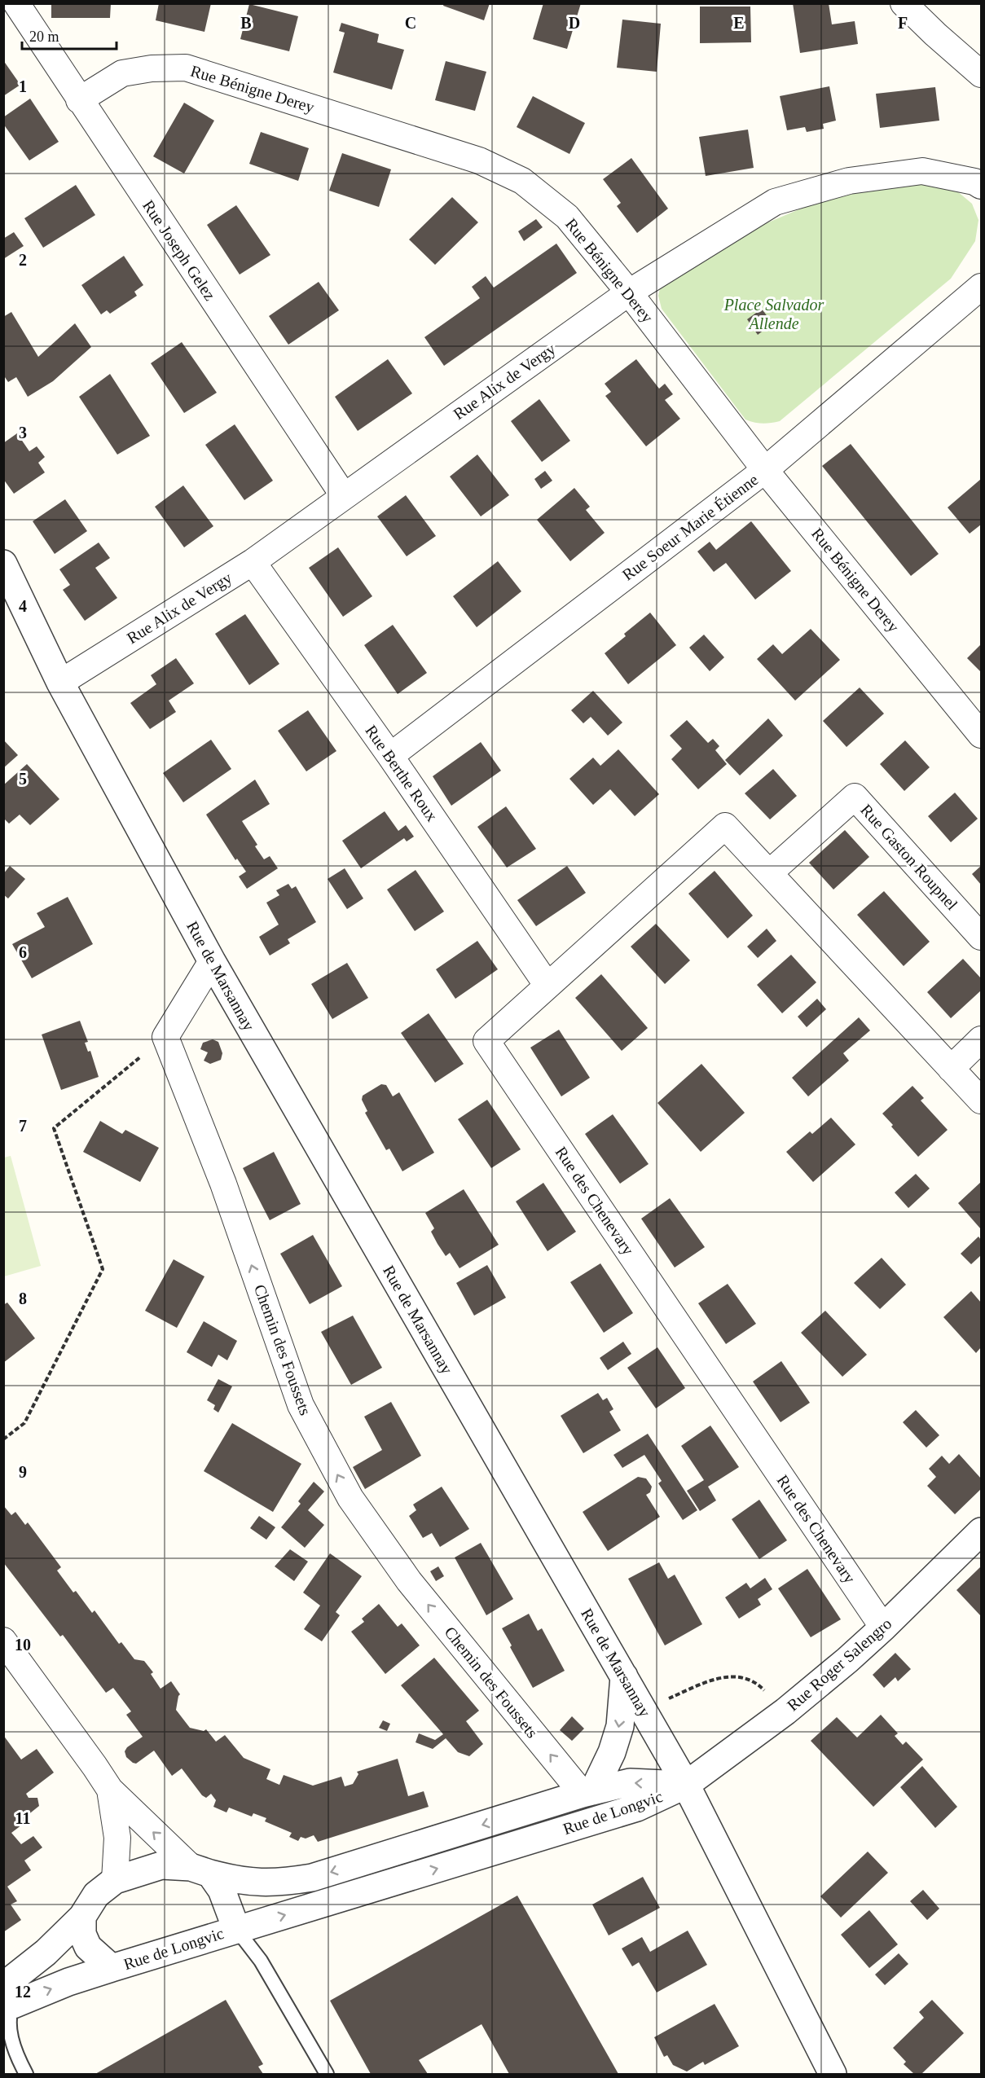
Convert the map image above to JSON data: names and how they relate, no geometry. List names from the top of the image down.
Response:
{
  "streets": {
    "street": [
      "Rue Bénigne Derey",
      "Rue Joseph Gelez",
      "Rue Alix de Vergy",
      "Rue Soeur Marie Étienne",
      "Rue Berthe Roux",
      "Rue Gaston Roupnel",
      "Rue de Marsannay",
      "Rue des Chenevary",
      "Chemin des Foussets",
      "Rue Roger Salengro",
      "Rue de Longvic"
    ]
  },
  "crossings": [
    ["Rue Bénigne Derey", "Rue Joseph Gelez"],
    ["Rue Bénigne Derey", "Rue Alix de Vergy"],
    ["Rue Bénigne Derey", "Rue Soeur Marie Étienne"],
    ["Rue Joseph Gelez", "Rue Alix de Vergy"],
    ["Rue Alix de Vergy", "Rue Berthe Roux"],
    ["Rue Alix de Vergy", "Rue de Marsannay"],
    ["Rue Soeur Marie Étienne", "Rue Berthe Roux"],
    ["Rue Berthe Roux", "Rue des Chenevary"],
    ["Rue Gaston Roupnel", "Rue des Chenevary"],
    ["Rue de Marsannay", "Rue Roger Salengro"],
    ["Rue de Marsannay", "Rue de Longvic"],
    ["Rue des Chenevary", "Rue Roger Salengro"],
    ["Chemin des Foussets", "Rue de Longvic"],
    ["Rue Roger Salengro", "Rue de Longvic"]
  ],
  "one_way": ["Chemin des Foussets"],
  "parks": ["Place Salvador Allende"],
  "scale_bar": "20 m",
  "grid": {
    "columns": [
      "B",
      "C",
      "D",
      "E",
      "F"
    ],
    "rows": [
      "1",
      "2",
      "3",
      "4",
      "5",
      "6",
      "7",
      "8",
      "9",
      "10",
      "11",
      "12"
    ]
  }
}
